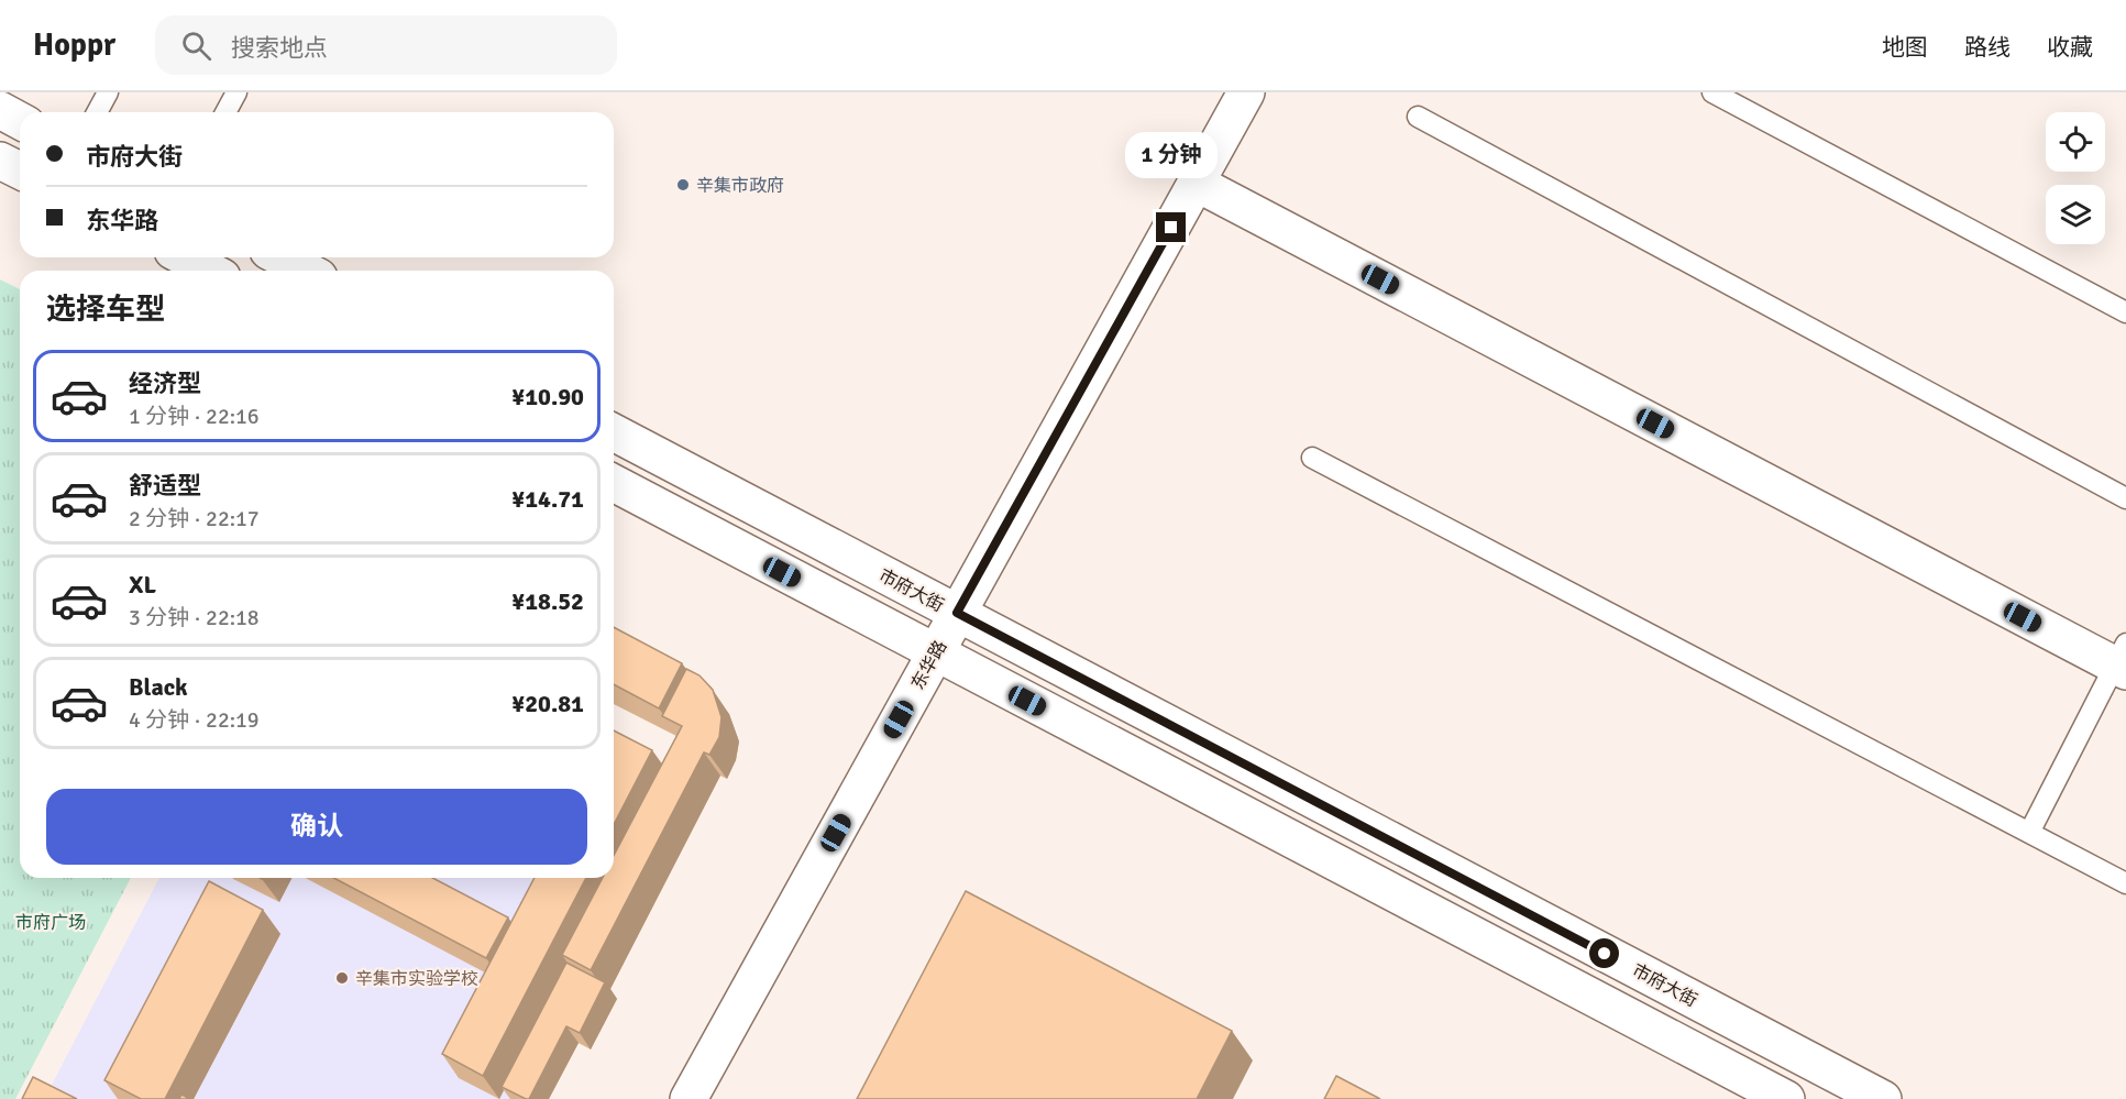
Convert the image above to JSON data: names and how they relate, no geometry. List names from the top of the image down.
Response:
{
  "streets": {
    "main road": ["市府大街", "东华路"]
  },
  "crossings": [
    ["市府大街", "东华路"]
  ],
  "parks": ["市府广场"],
  "places": ["辛集市政府", "辛集市实验学校"],
  "page": {
    "header": "Hoppr",
    "search": "搜索地点",
    "nav": ["地图", "路线", "收藏"],
    "banner": ["市府大街", "东华路"],
    "bubble": "1 分钟",
    "heading": "选择车型",
    "list": [
      {
        "name": "经济型",
        "note": "1 分钟 · 22:16",
        "value": "¥10.90"
      },
      {
        "name": "舒适型",
        "note": "2 分钟 · 22:17",
        "value": "¥14.71"
      },
      {
        "name": "XL",
        "note": "3 分钟 · 22:18",
        "value": "¥18.52"
      },
      {
        "name": "Black",
        "note": "4 分钟 · 22:19",
        "value": "¥20.81"
      }
    ],
    "buttons": "确认"
  }
}
